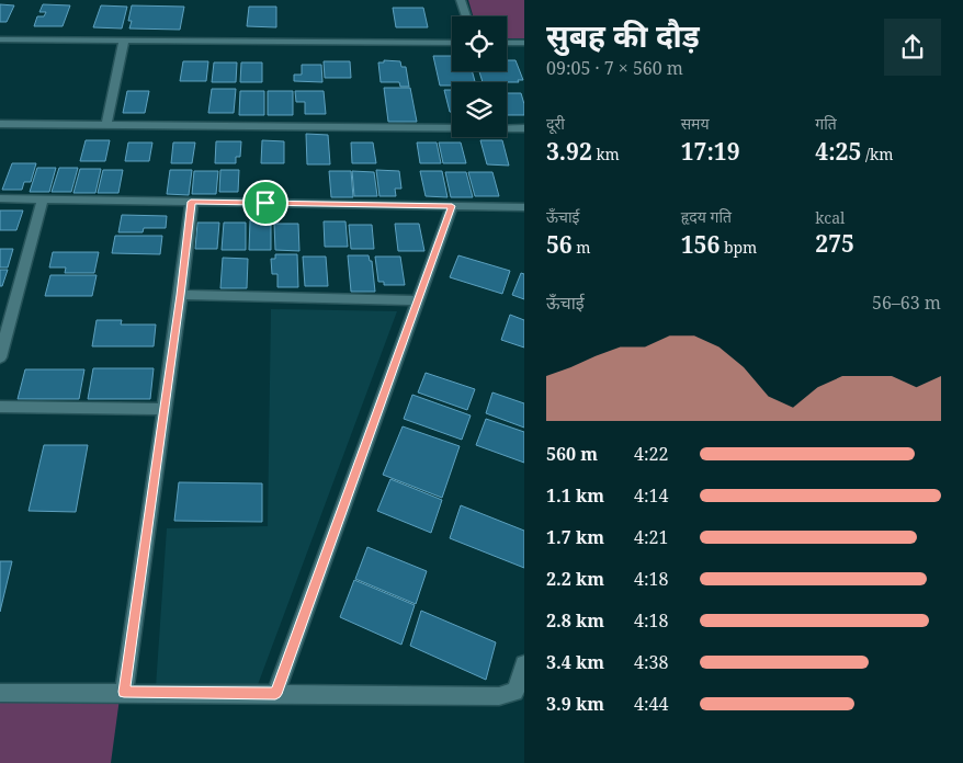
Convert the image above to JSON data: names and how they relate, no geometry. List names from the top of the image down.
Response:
{
  "page": {
    "heading": ["सुबह की दौड़", "09:05 · 7 × 560 m"],
    "stats": [
      ["दूरी", "3.92 km"],
      ["समय", "17:19"],
      ["गति", "4:25 /km"],
      ["ऊँचाई", "56 m"],
      ["हृदय गति", "156 bpm"],
      ["kcal", "275"]
    ],
    "chart": ["ऊँचाई", "56–63 m"],
    "list": [
      {
        "name": "560 m",
        "note": "4:22"
      },
      {
        "name": "1.1 km",
        "note": "4:14"
      },
      {
        "name": "1.7 km",
        "note": "4:21"
      },
      {
        "name": "2.2 km",
        "note": "4:18"
      },
      {
        "name": "2.8 km",
        "note": "4:18"
      },
      {
        "name": "3.4 km",
        "note": "4:38"
      },
      {
        "name": "3.9 km",
        "note": "4:44"
      }
    ]
  }
}
